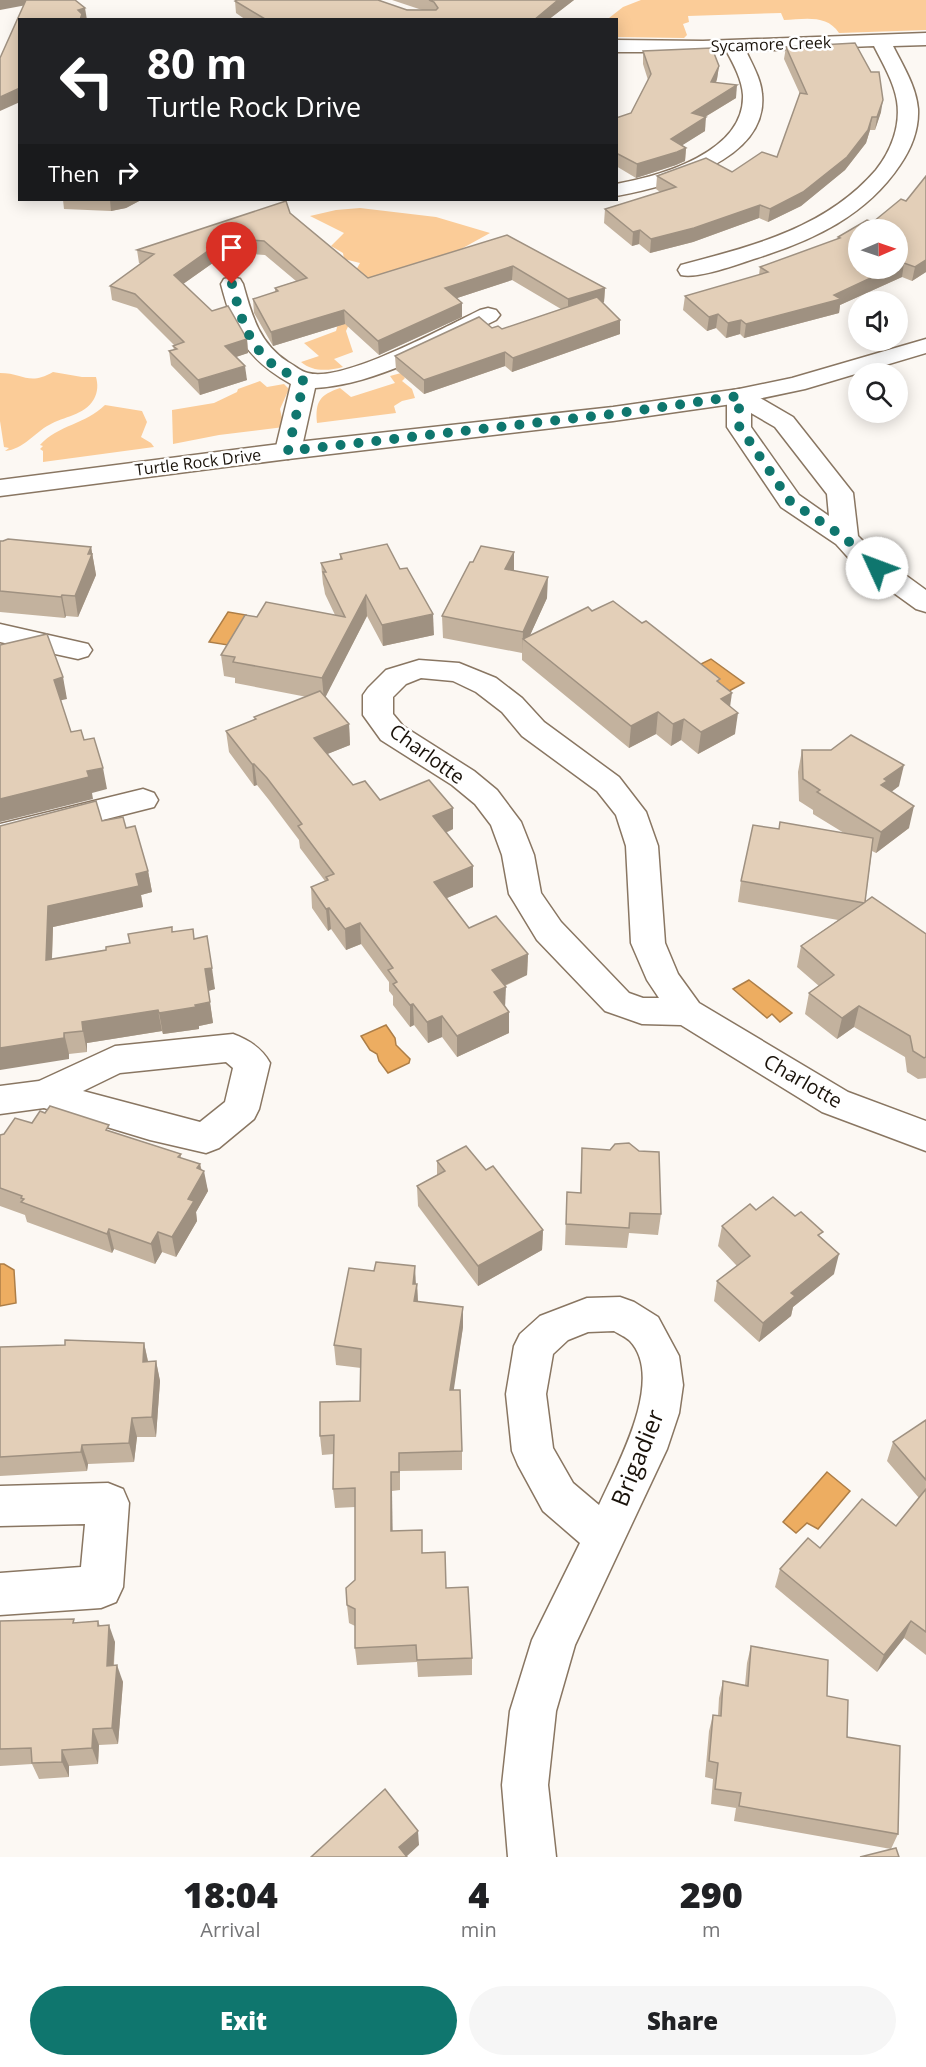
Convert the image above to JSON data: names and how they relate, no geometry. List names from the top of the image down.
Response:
{
  "streets": {
    "street": [
      "Sycamore Creek",
      "Turtle Rock Drive",
      "Charlotte",
      "Brigadier"
    ]
  },
  "north": "right",
  "page": {
    "turn": ["80 m", "Turtle Rock Drive"],
    "then": "Then",
    "eta": [
      "18:04",
      "Arrival",
      "4",
      "min",
      "290",
      "m"
    ],
    "buttons": ["Exit", "Share"]
  }
}
